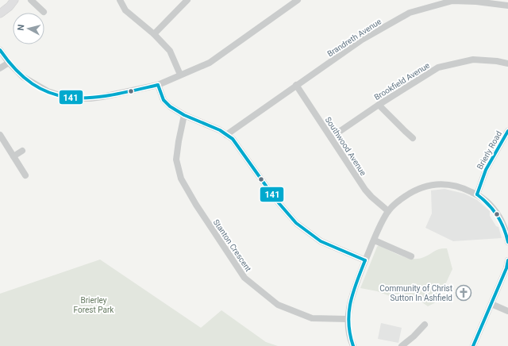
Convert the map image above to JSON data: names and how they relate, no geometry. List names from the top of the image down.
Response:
{
  "streets": {
    "street": [
      "Brandreth Avenue",
      "Brookfield Avenue",
      "Southwood Avenue",
      "Brierly Road",
      "Stanton Crescent"
    ]
  },
  "crossings": [
    ["Brandreth Avenue", "Southwood Avenue"],
    ["Brookfield Avenue", "Southwood Avenue"]
  ],
  "parks": ["Brierley Forest Park"],
  "places": {
    "church": ["Community of Christ Sutton In Ashfield"]
  },
  "lines": ["transit line 141"],
  "north": "left"
}
